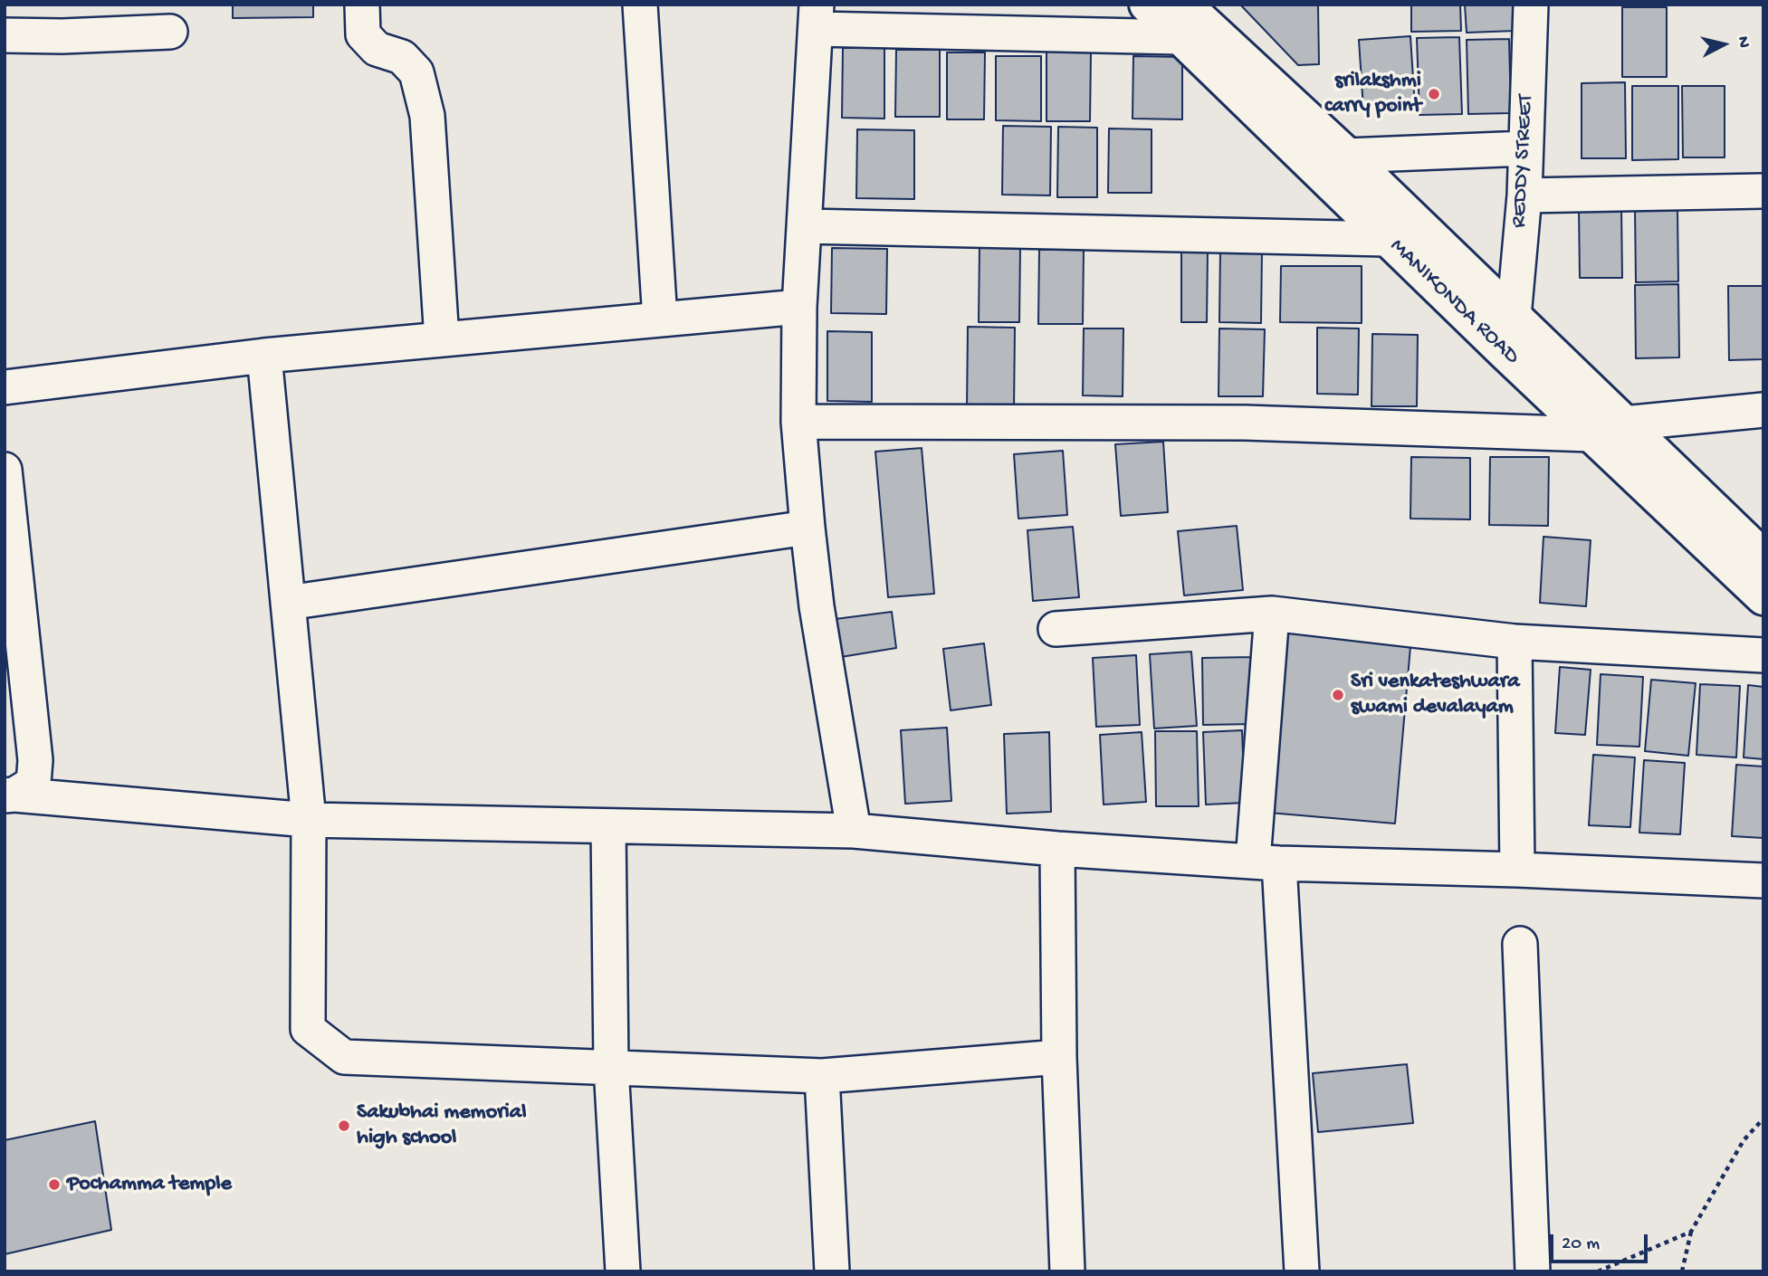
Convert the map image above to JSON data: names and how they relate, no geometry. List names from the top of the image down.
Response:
{
  "streets": {
    "street": ["REDDY STREET", "MANIKONDA ROAD"]
  },
  "crossings": [
    ["REDDY STREET", "MANIKONDA ROAD"]
  ],
  "places": [
    "srilakshmi carry point",
    "Sri venkateshwara swami devalayam",
    "Sakubhai memorial high school",
    "Pochamma temple"
  ],
  "scale_bar": "20 m",
  "north": "right"
}
